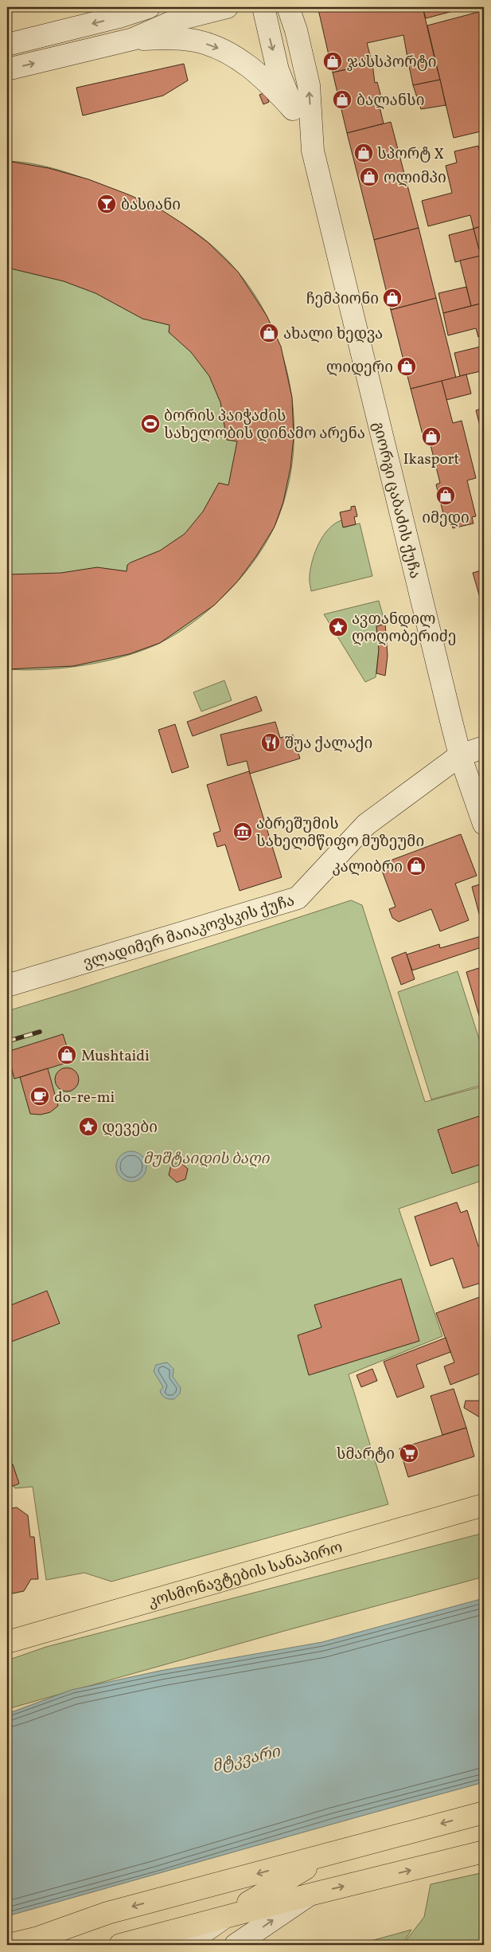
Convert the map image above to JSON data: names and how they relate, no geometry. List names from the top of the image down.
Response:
{
  "streets": {
    "main road": ["გიორგი ცაბაძის ქუჩა", "ვლადიმერ მაიაკოვსკის ქუჩა", "კოსმონავტების სანაპირო"]
  },
  "crossings": [
    ["გიორგი ცაბაძის ქუჩა", "ვლადიმერ მაიაკოვსკის ქუჩა"]
  ],
  "water": ["მტკვარი"],
  "parks": ["მუშტაიდის ბაღი"],
  "places": {
    "shop": [
      "ჯასსპორტი",
      "ბალანსი",
      "სპორტ X",
      "ოლიმპი",
      "ჩემპიონი",
      "ახალი ხედვა",
      "ლიდერი",
      "Ikasport",
      "იმედი",
      "კალიბრი",
      "Mushtaidi"
    ],
    "bar": ["ბასიანი"],
    "sports": ["ბორის პაიჭაძის სახელობის დინამო არენა"],
    "place": ["ავთანდილ ღოღობერიძე", "დევები"],
    "restaurant": ["შუა ქალაქი"],
    "museum": ["აბრეშუმის სახელმწიფო მუზეუმი"],
    "cafe": ["do-re-mi"],
    "supermarket": ["სმარტი"]
  }
}
